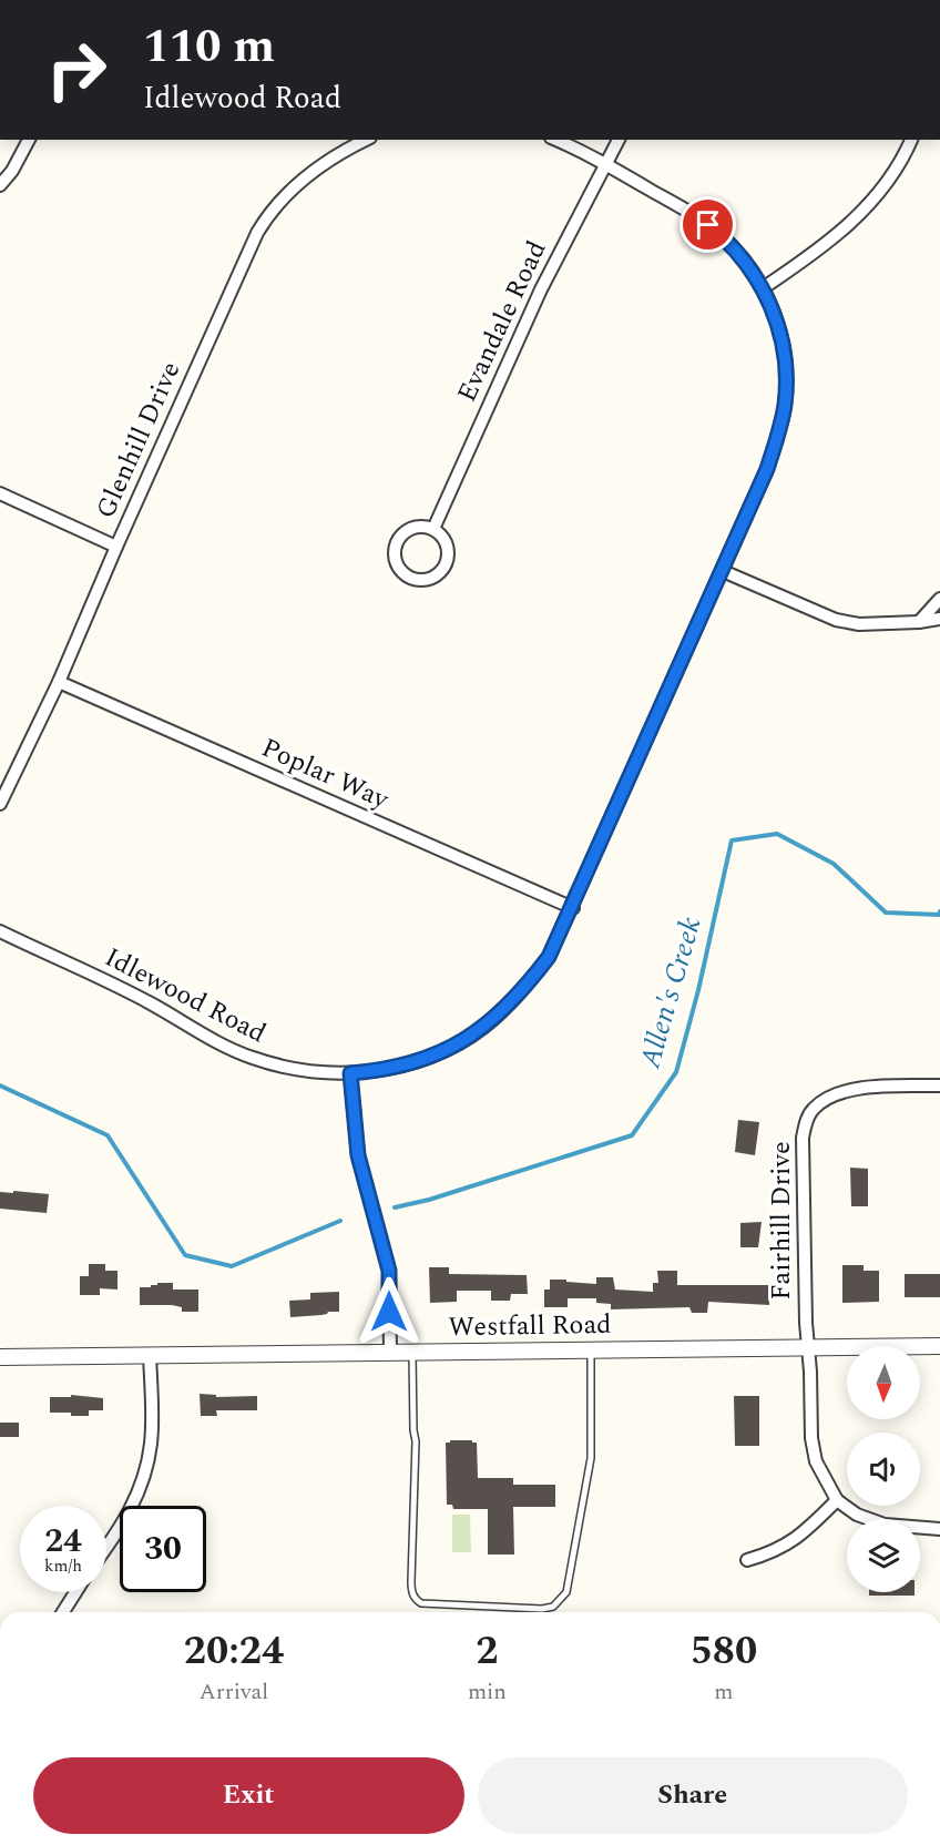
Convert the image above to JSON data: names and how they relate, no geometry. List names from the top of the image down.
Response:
{
  "streets": {
    "street": [
      "Evandale Road",
      "Glenhill Drive",
      "Poplar Way",
      "Idlewood Road",
      "Fairhill Drive",
      "Westfall Road"
    ]
  },
  "crossings": [
    ["Evandale Road", "Idlewood Road"],
    ["Glenhill Drive", "Poplar Way"],
    ["Poplar Way", "Idlewood Road"],
    ["Fairhill Drive", "Westfall Road"]
  ],
  "water": ["Allen's Creek"],
  "north": "bottom",
  "page": {
    "turn": ["110 m", "Idlewood Road"],
    "speed": "24 km/h",
    "limit": "30",
    "eta": [
      "20:24",
      "Arrival",
      "2",
      "min",
      "580",
      "m"
    ],
    "buttons": ["Exit", "Share"]
  }
}
